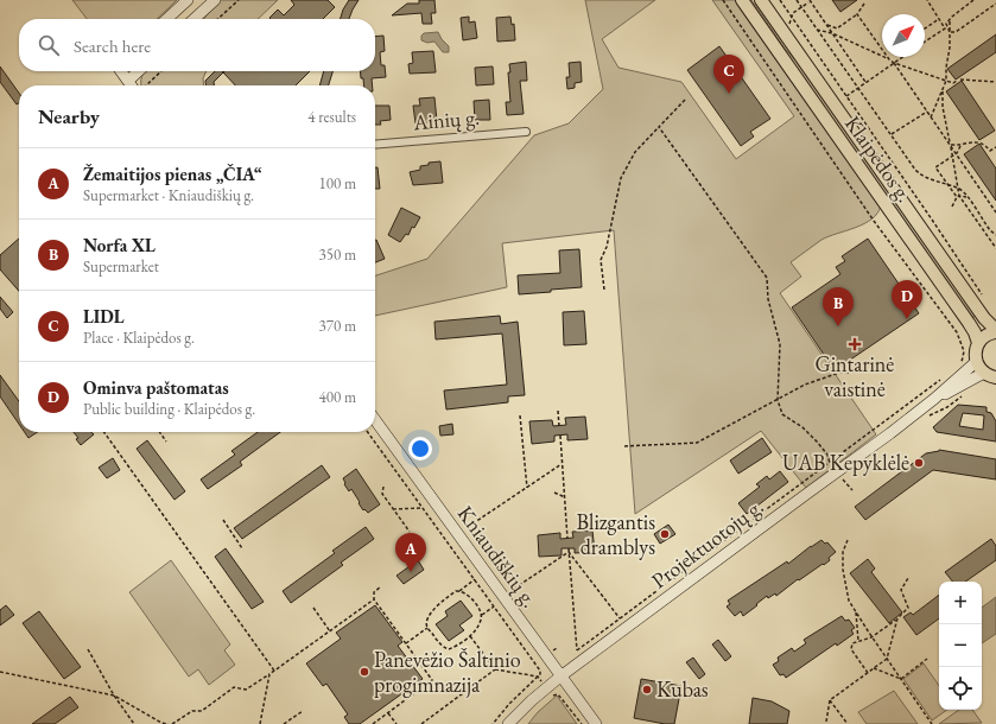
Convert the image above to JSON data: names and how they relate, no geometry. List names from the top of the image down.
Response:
{
  "streets": {
    "highway": ["Klaipėdos g."],
    "main road": ["Projektuotojų g.", "Kniaudiškių g."],
    "street": ["Ainių g."]
  },
  "crossings": [
    ["Projektuotojų g.", "Kniaudiškių g."]
  ],
  "places": {
    "health": ["Gintarinė vaistinė"],
    "other": [
      "UAB Kepyklėlė",
      "Blizgantis dramblys",
      "Panevėžio Šaltinio progimnazija",
      "Kubas"
    ]
  },
  "north": "top right",
  "page": {
    "search": "Search here",
    "pins": [
      "C",
      "D",
      "B",
      "A"
    ],
    "heading": ["Nearby", "4 results"],
    "list": [
      {
        "mark": "A",
        "name": "Žemaitijos pienas „ČIA“",
        "note": "Supermarket · Kniaudiškių g.",
        "value": "100 m"
      },
      {
        "mark": "B",
        "name": "Norfa XL",
        "note": "Supermarket",
        "value": "350 m"
      },
      {
        "mark": "C",
        "name": "LIDL",
        "note": "Place · Klaipėdos g.",
        "value": "370 m"
      },
      {
        "mark": "D",
        "name": "Ominva paštomatas",
        "note": "Public building · Klaipėdos g.",
        "value": "400 m"
      }
    ],
    "map_buttons": ["+", "−"]
  }
}
